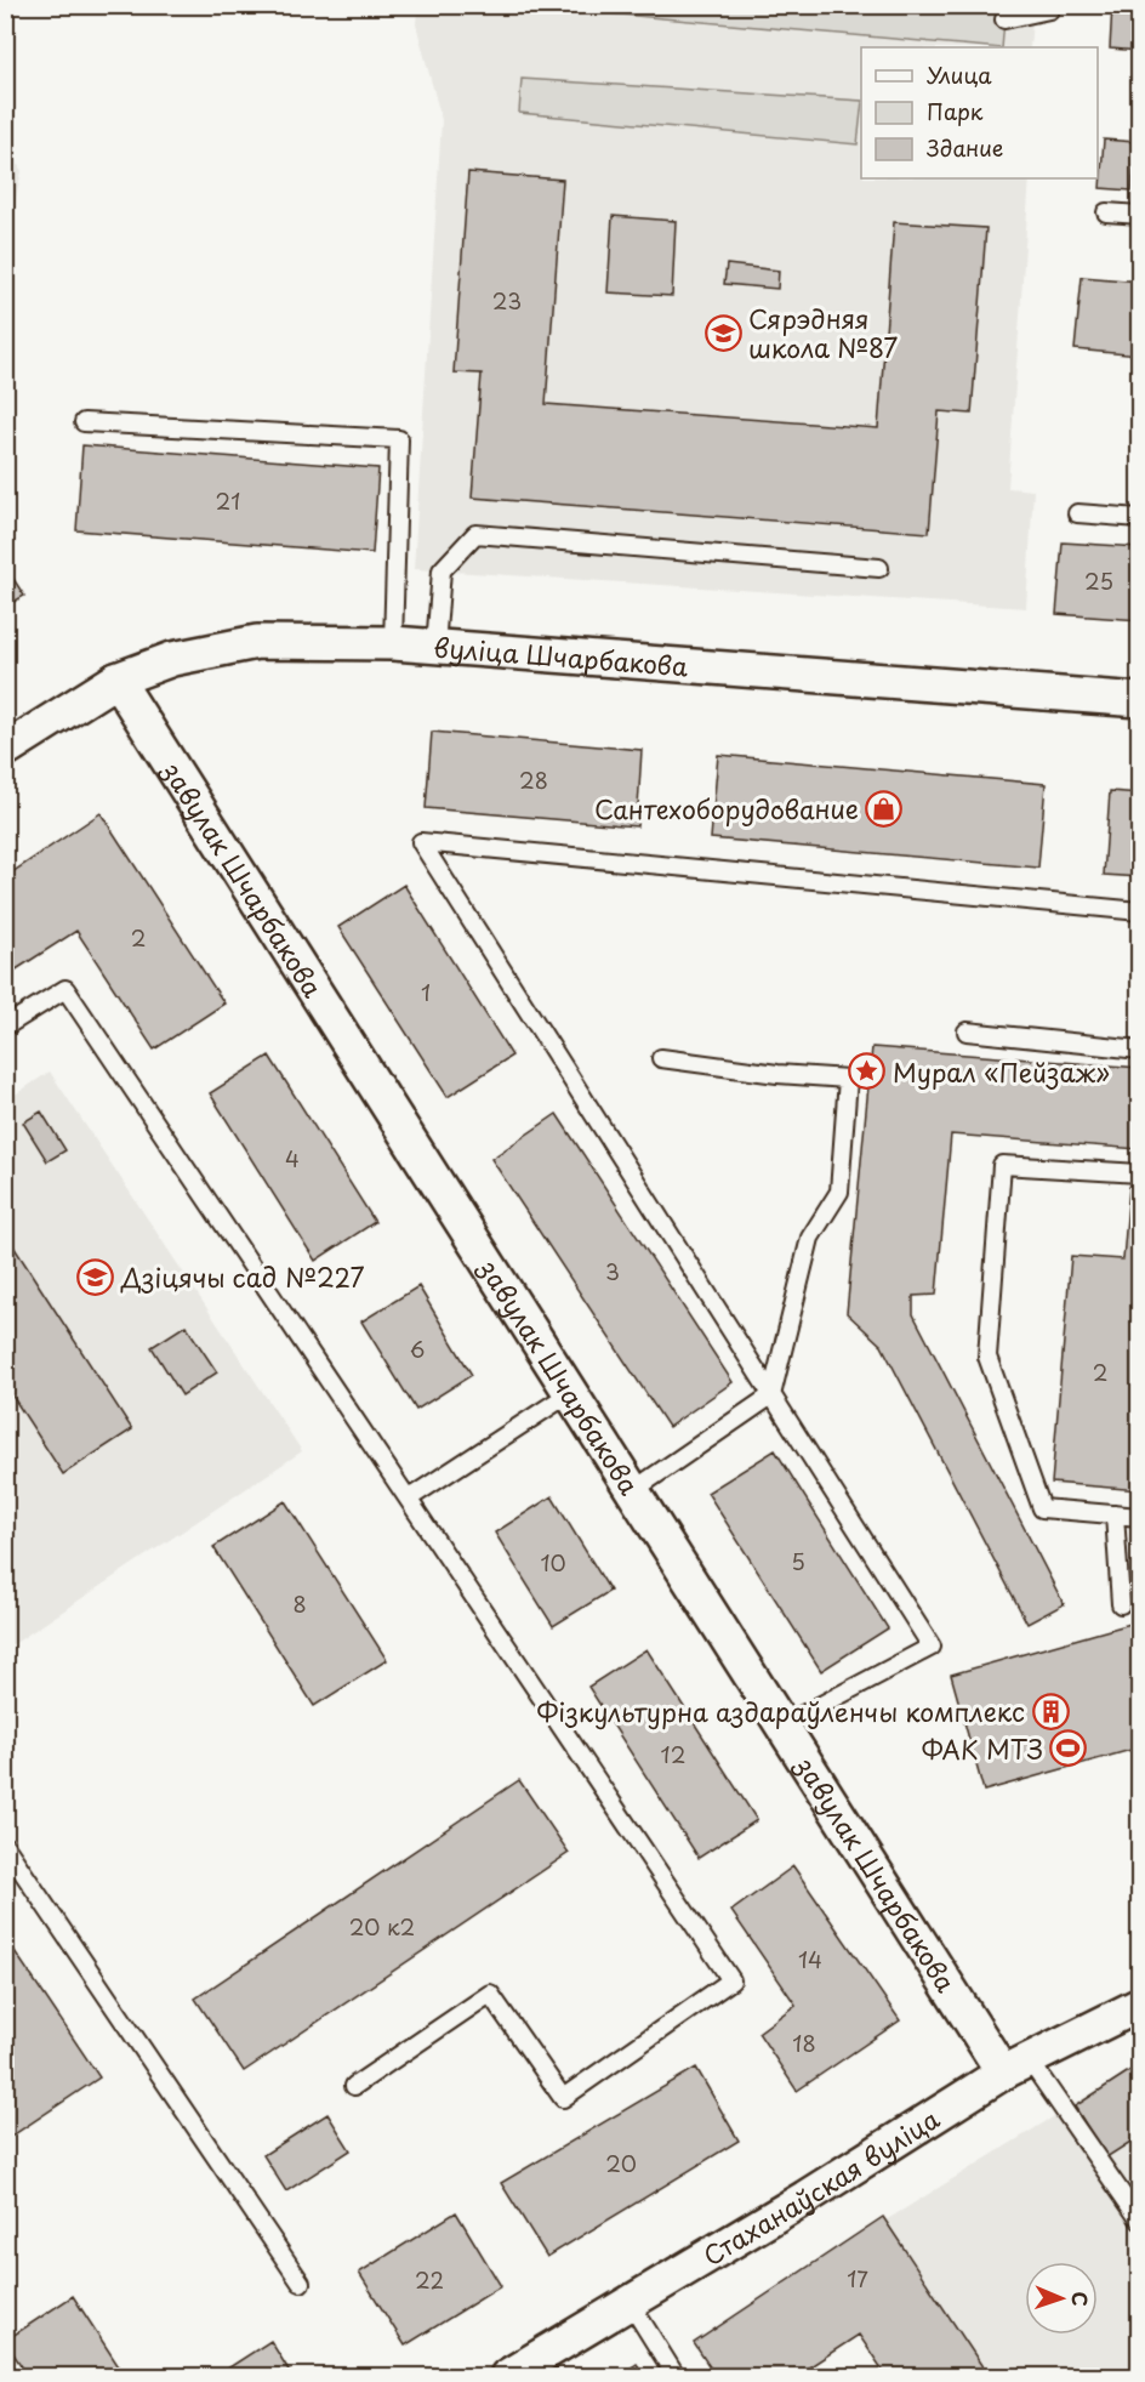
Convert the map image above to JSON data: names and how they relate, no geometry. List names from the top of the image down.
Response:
{
  "streets": {
    "street": ["вуліца Шчарбакова", "завулак Шчарбакова", "Стаханаўская вуліца"]
  },
  "crossings": [
    ["вуліца Шчарбакова", "завулак Шчарбакова"],
    ["завулак Шчарбакова", "Стаханаўская вуліца"]
  ],
  "places": {
    "school or university": ["Сярэдняя школа №87", "Дзіцячы сад №227"],
    "shop": ["Сантехоборудование"],
    "place": ["Мурал «Пейзаж»"],
    "building": ["Фізкультурна аздараўленчы комплекс"],
    "sports": ["ФАК МТЗ"]
  },
  "house_numbers": [
    "23",
    "21",
    "25",
    "28",
    "2",
    "1",
    "4",
    "3",
    "6",
    "2",
    "5",
    "10",
    "8",
    "12",
    "20 к2",
    "14",
    "18",
    "20",
    "17",
    "22"
  ],
  "legend": ["Улица", "Парк", "Здание"],
  "north": "right"
}
